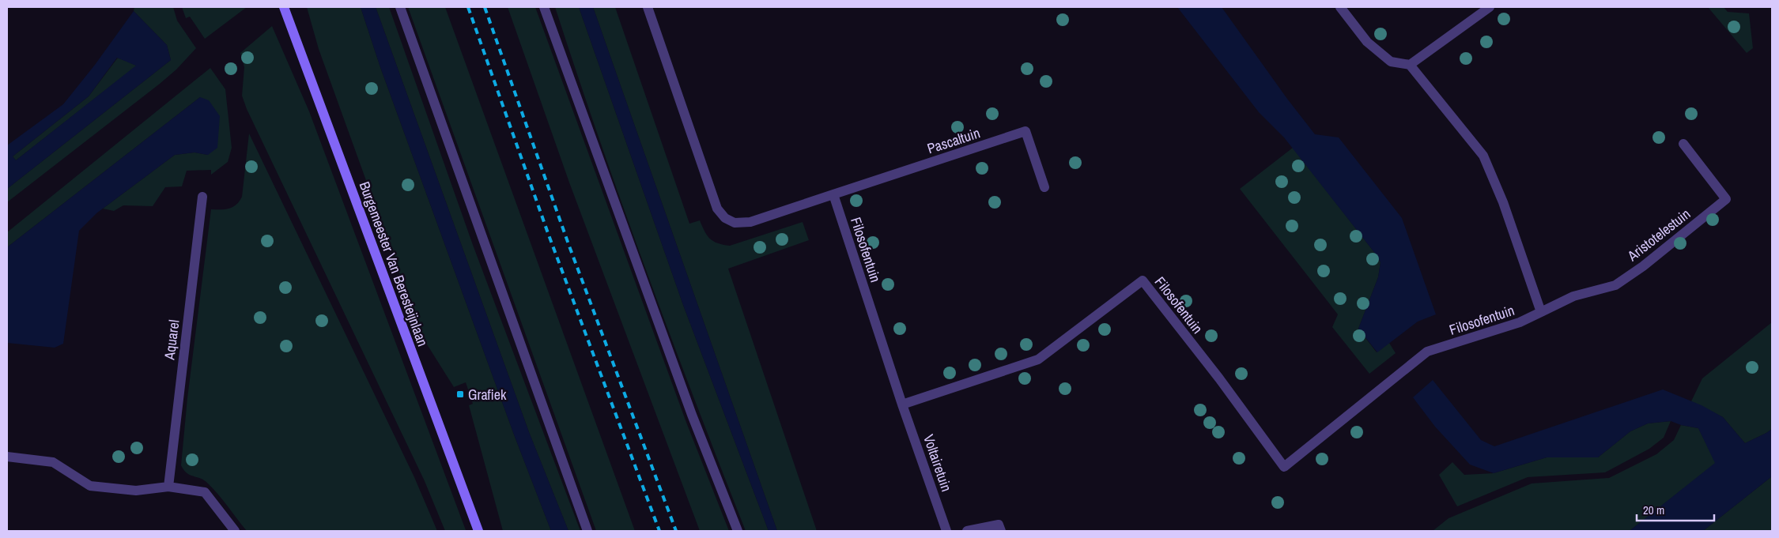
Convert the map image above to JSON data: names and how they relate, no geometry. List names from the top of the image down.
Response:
{
  "streets": {
    "main road": ["Burgemeester Van Beresteijnlaan"],
    "street": [
      "Pascaltuin",
      "Aristotelestuin",
      "Filosofentuin",
      "Aquarel",
      "Voltairetuin"
    ]
  },
  "crossings": [
    ["Pascaltuin", "Filosofentuin"],
    ["Aristotelestuin", "Filosofentuin"],
    ["Filosofentuin", "Voltairetuin"]
  ],
  "places": {
    "transit": ["Grafiek"]
  },
  "scale_bar": "20 m"
}
